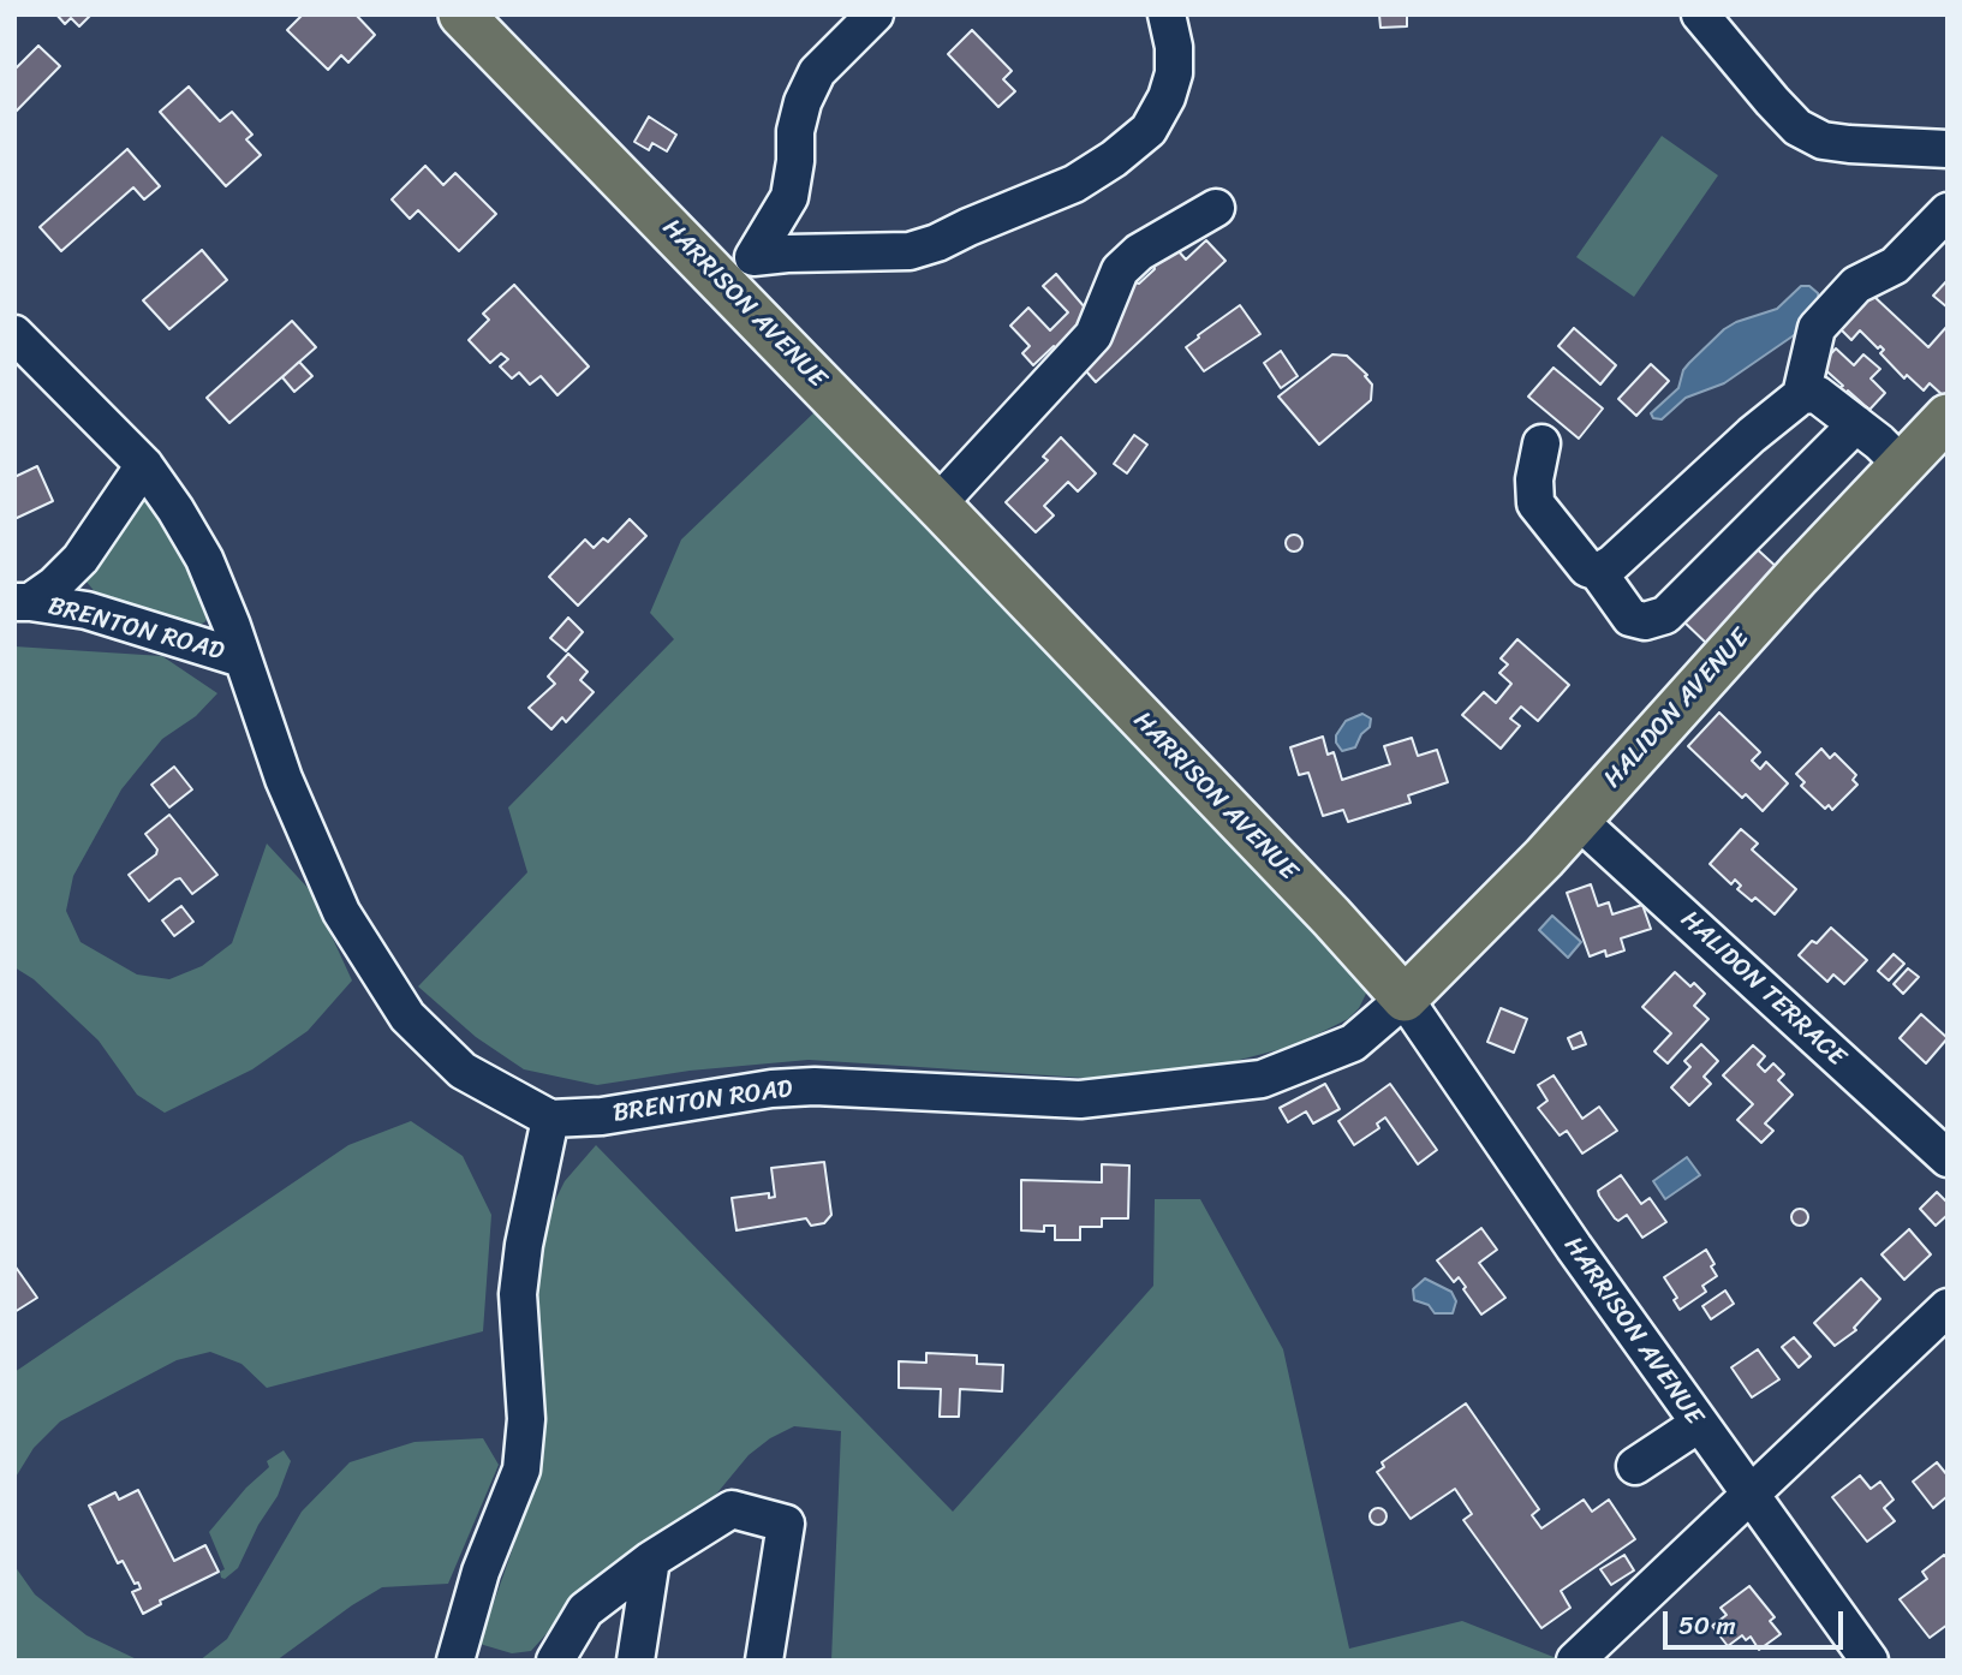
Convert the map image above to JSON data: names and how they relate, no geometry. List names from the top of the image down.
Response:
{
  "streets": {
    "main road": ["HARRISON AVENUE", "HALIDON AVENUE"],
    "street": ["BRENTON ROAD", "HALIDON TERRACE"]
  },
  "crossings": [
    ["HARRISON AVENUE", "BRENTON ROAD"],
    ["HARRISON AVENUE", "HALIDON AVENUE"],
    ["BRENTON ROAD", "HALIDON AVENUE"],
    ["HALIDON AVENUE", "HALIDON TERRACE"]
  ],
  "scale_bar": "50 m"
}
